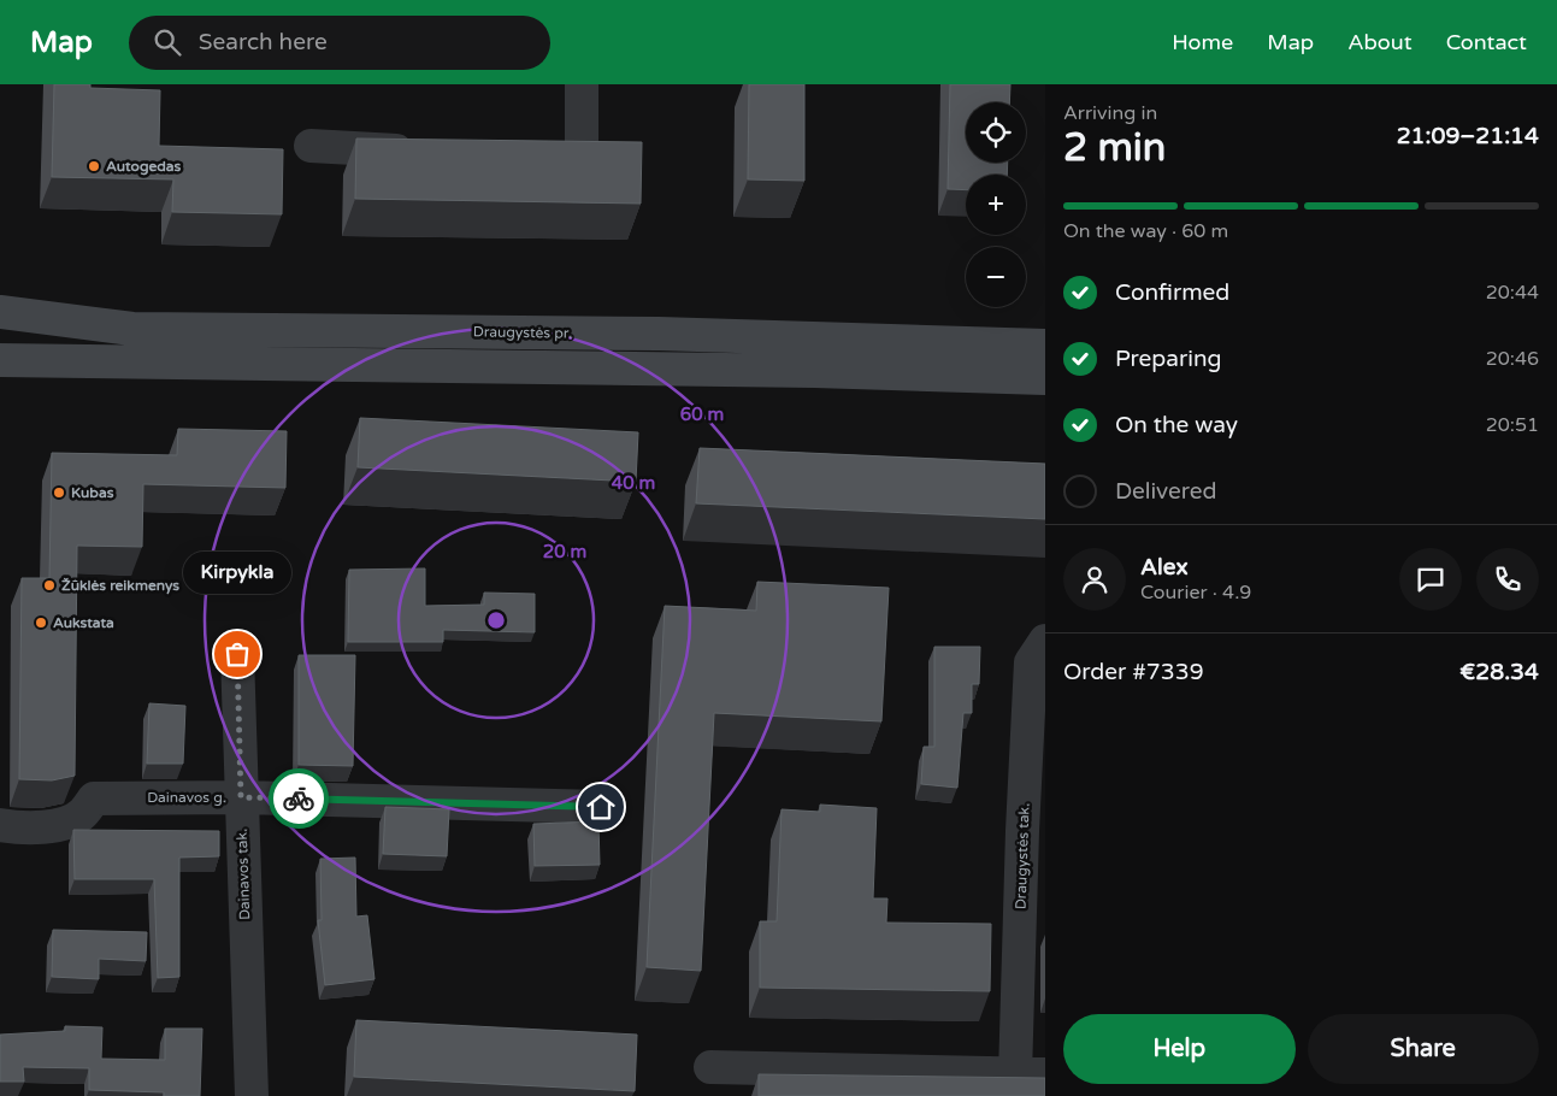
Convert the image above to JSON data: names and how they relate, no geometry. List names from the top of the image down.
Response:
{
  "streets": {
    "main road": ["Draugystės pr."],
    "street": ["Dainavos g.", "Draugystės tak.", "Dainavos tak."]
  },
  "crossings": [
    ["Dainavos g.", "Dainavos tak."]
  ],
  "places": [
    "Autogedas",
    "Kubas",
    "Žūklės reikmenys",
    "Aukstata",
    "Kirpykla"
  ],
  "page": {
    "header": "Map",
    "search": "Search here",
    "nav": [
      "Home",
      "Map",
      "About",
      "Contact"
    ],
    "heading": ["2 min", "Arriving in", "21:09–21:14"],
    "panel": [
      "Alex",
      "Courier · 4.9",
      "Order #7339",
      "€28.34"
    ],
    "map_buttons": ["+", "−"],
    "bar": "On the way · 60 m",
    "list": [
      ["Confirmed", "20:44"],
      ["Preparing", "20:46"],
      ["On the way", "20:51"],
      "Delivered"
    ],
    "bubble": "Kirpykla",
    "buttons": ["Help", "Share"]
  },
  "rings": ["60 m", "40 m", "20 m"]
}
